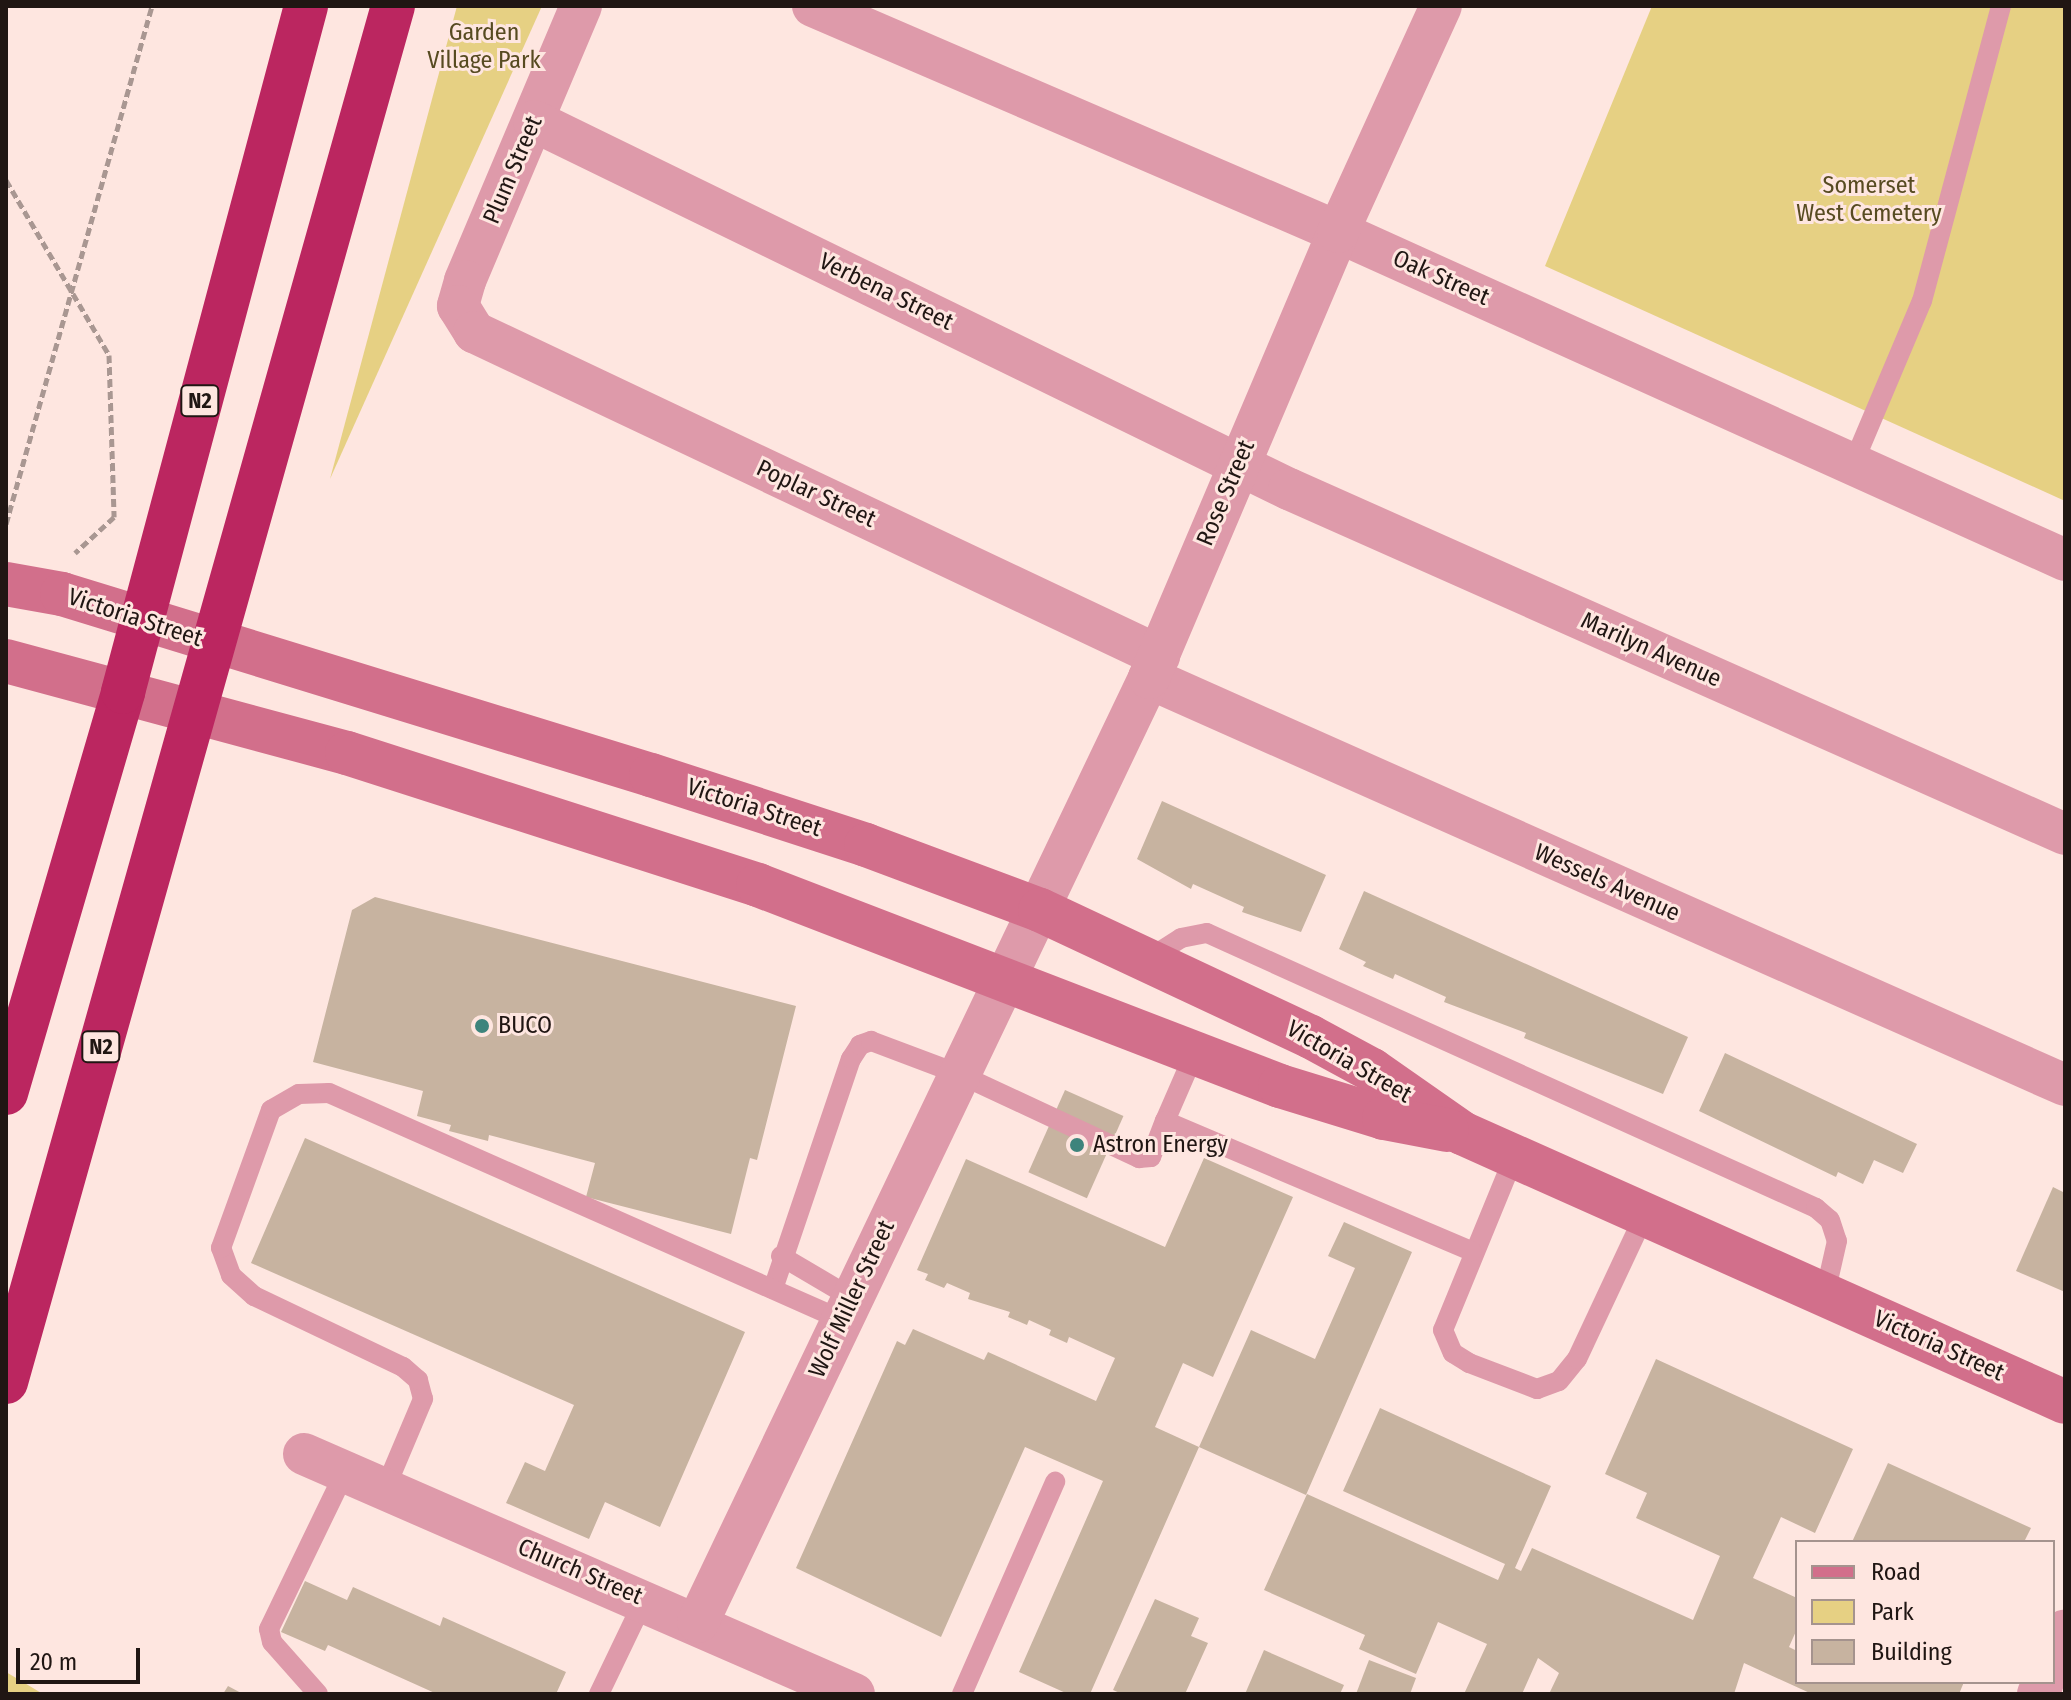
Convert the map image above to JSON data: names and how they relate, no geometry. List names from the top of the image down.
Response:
{
  "streets": {
    "highway": ["N2"],
    "main road": ["Victoria Street"],
    "street": [
      "Plum Street",
      "Oak Street",
      "Verbena Street",
      "Rose Street",
      "Poplar Street",
      "Marilyn Avenue",
      "Wessels Avenue",
      "Wolf Miller Street",
      "Church Street"
    ]
  },
  "crossings": [
    ["Plum Street", "Verbena Street"],
    ["Plum Street", "Poplar Street"],
    ["Oak Street", "Rose Street"],
    ["Verbena Street", "Rose Street"],
    ["Verbena Street", "Marilyn Avenue"],
    ["N2", "Victoria Street"],
    ["Rose Street", "Poplar Street"],
    ["Rose Street", "Victoria Street"],
    ["Rose Street", "Marilyn Avenue"],
    ["Rose Street", "Wessels Avenue"],
    ["Rose Street", "Wolf Miller Street"],
    ["Poplar Street", "Wessels Avenue"],
    ["Victoria Street", "Wolf Miller Street"],
    ["Wolf Miller Street", "Church Street"]
  ],
  "parks": ["Garden Village Park", "Somerset West Cemetery"],
  "places": ["BUCO", "Astron Energy"],
  "legend": ["Road", "Park", "Building"],
  "scale_bar": "20 m"
}
